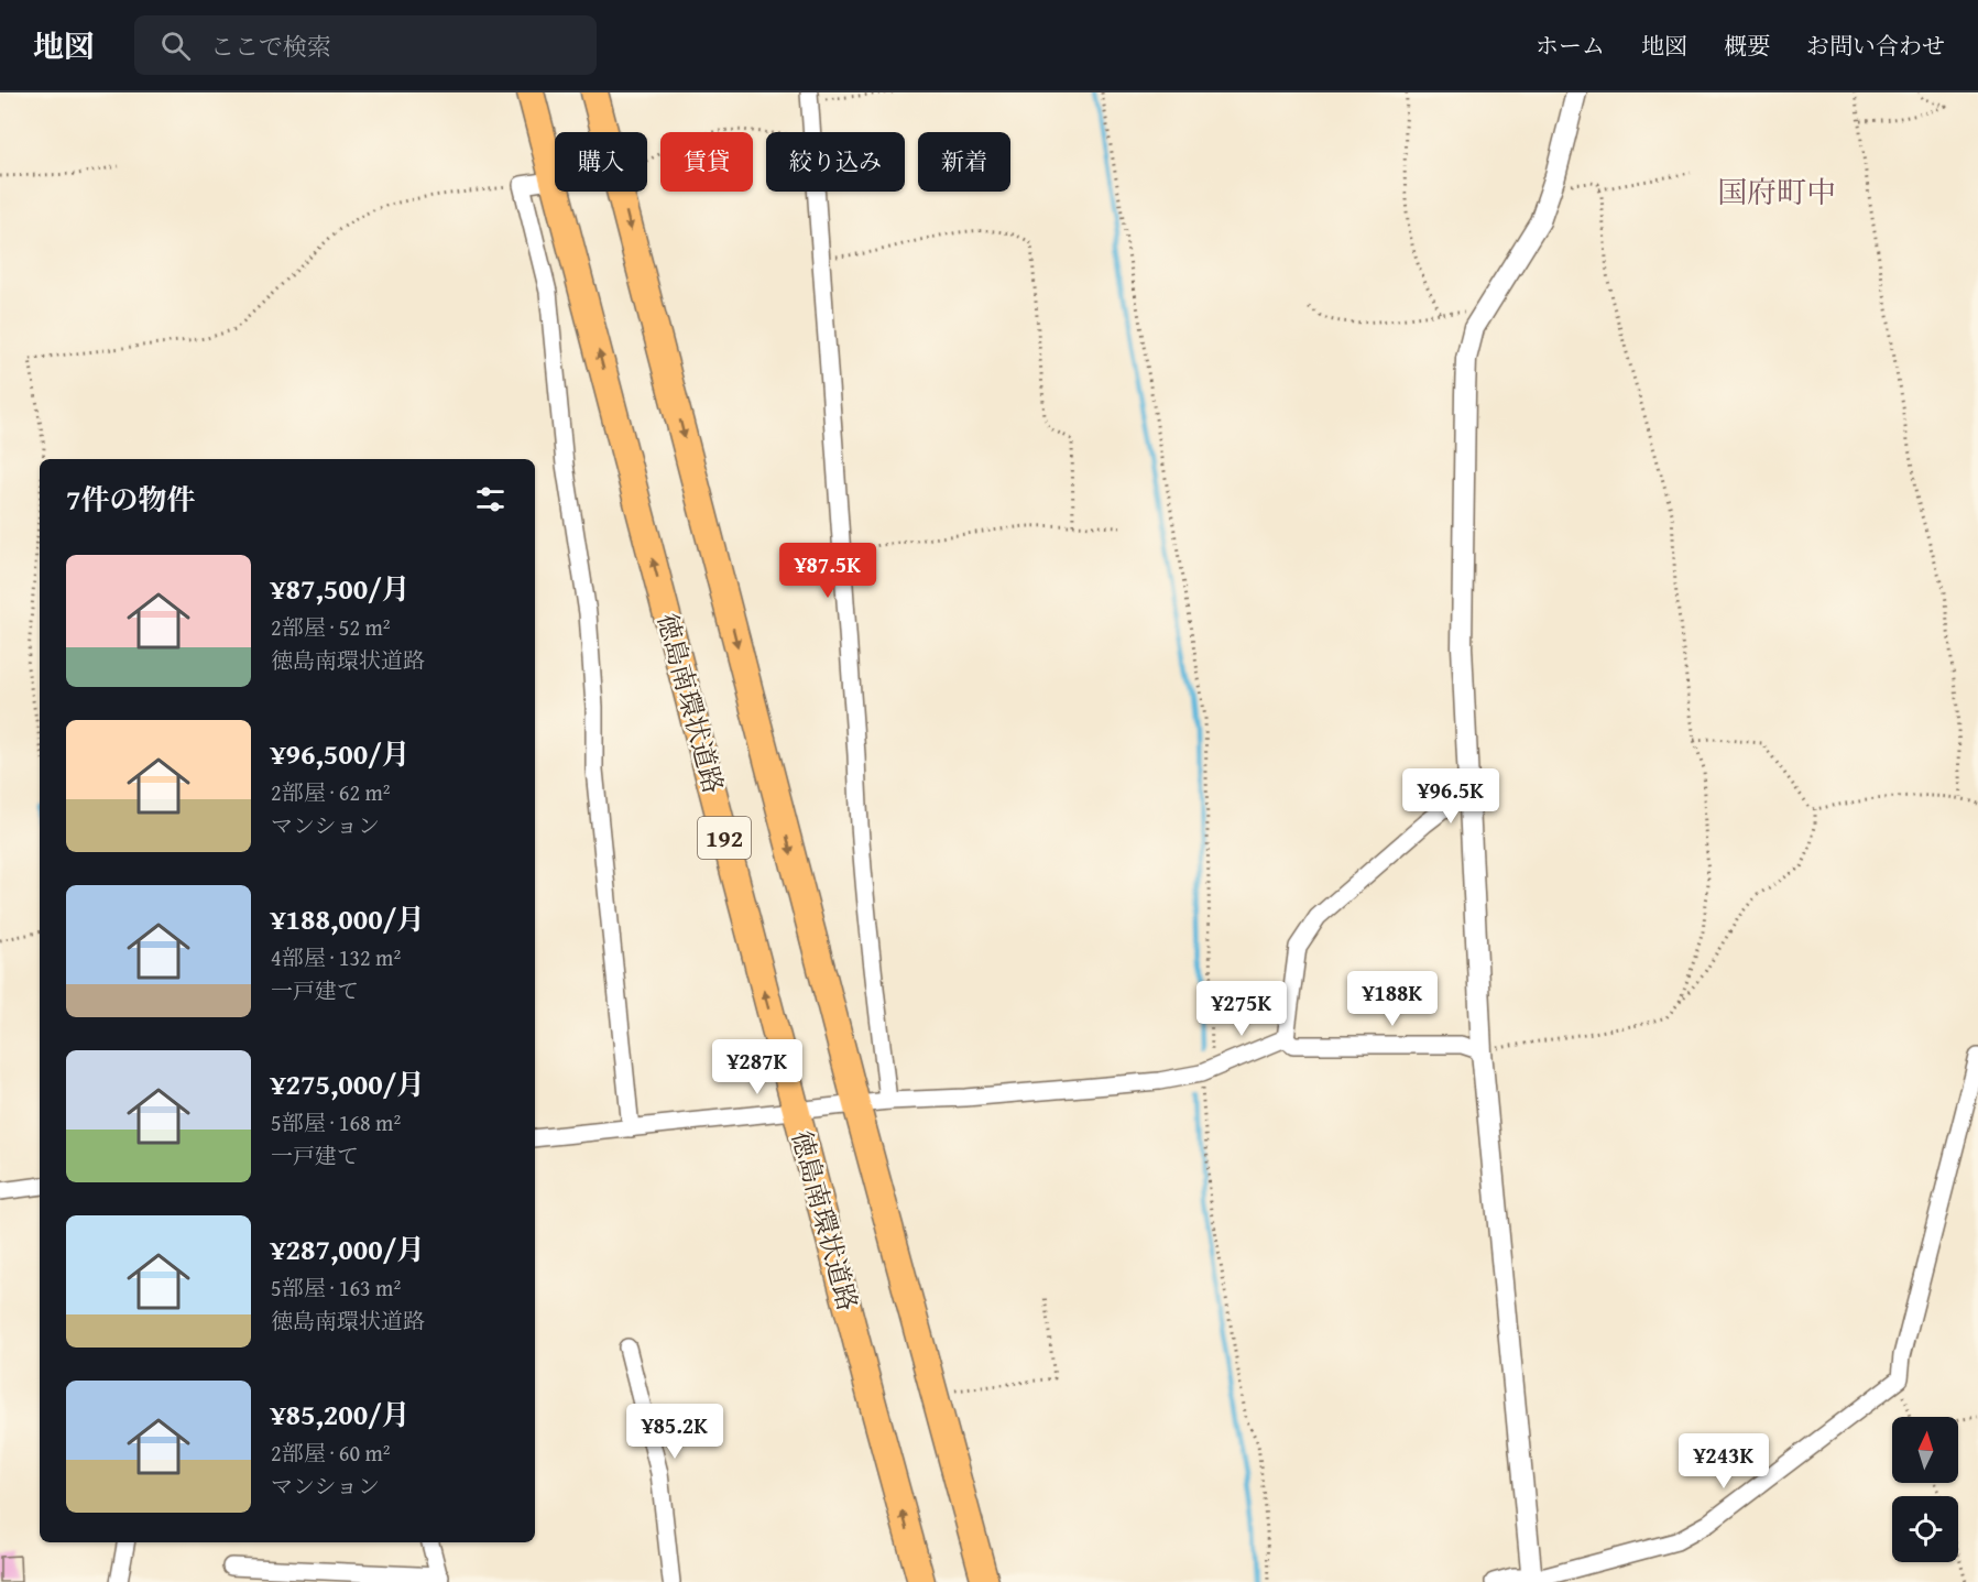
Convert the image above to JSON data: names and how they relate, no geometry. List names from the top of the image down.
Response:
{
  "streets": {
    "highway": ["徳島南環状道路", "192"]
  },
  "districts": ["国府町中"],
  "north": "top",
  "page": {
    "header": "地図",
    "search": "ここで検索",
    "nav": [
      "ホーム",
      "地図",
      "概要",
      "お問い合わせ"
    ],
    "chip": [
      "購入",
      "賃貸",
      "絞り込み",
      "新着"
    ],
    "heading": "7件の物件",
    "list": [
      {
        "name": "¥87,500/月",
        "note": "2部屋 · 52 m² · 徳島南環状道路"
      },
      {
        "name": "¥96,500/月",
        "note": "2部屋 · 62 m² · マンション"
      },
      {
        "name": "¥188,000/月",
        "note": "4部屋 · 132 m² · 一戸建て"
      },
      {
        "name": "¥275,000/月",
        "note": "5部屋 · 168 m² · 一戸建て"
      },
      {
        "name": "¥287,000/月",
        "note": "5部屋 · 163 m² · 徳島南環状道路"
      },
      {
        "name": "¥85,200/月",
        "note": "2部屋 · 60 m² · マンション"
      }
    ],
    "price": [
      "¥87.5K",
      "¥96.5K",
      "¥188K",
      "¥275K",
      "¥287K",
      "¥85.2K",
      "¥243K"
    ]
  }
}
